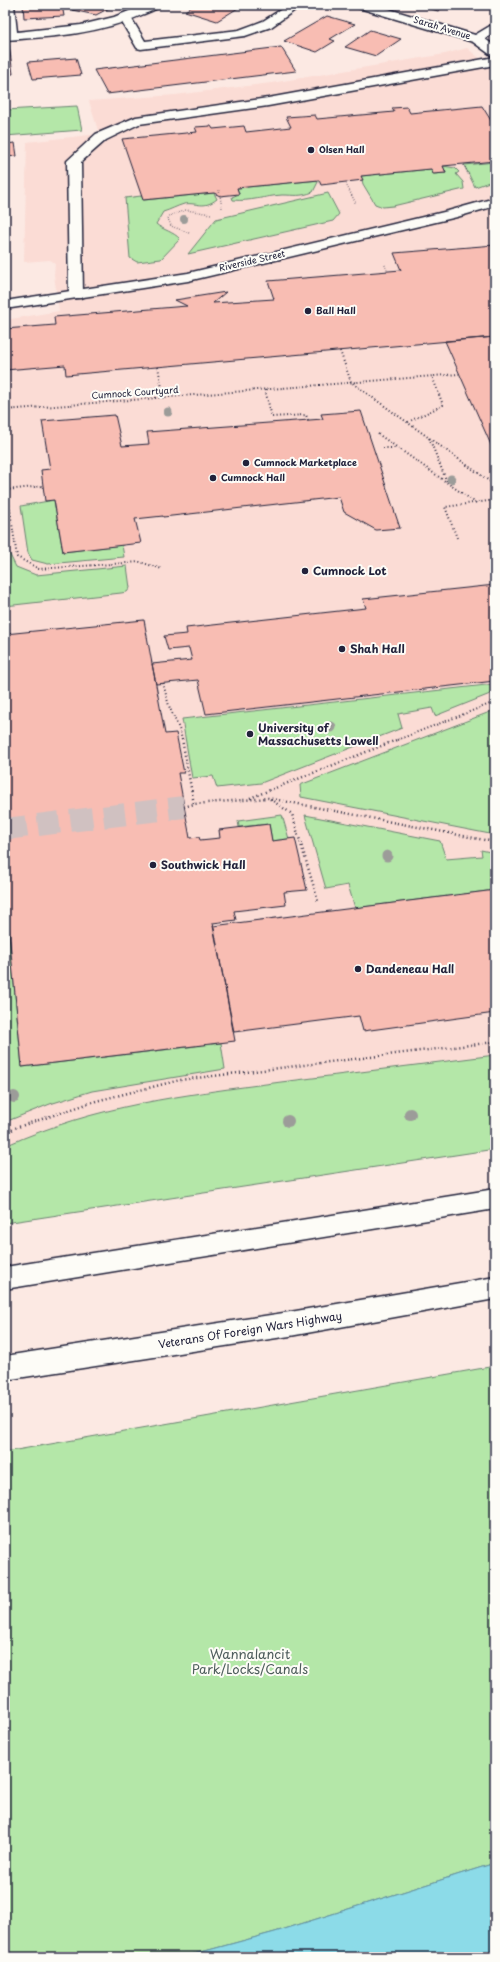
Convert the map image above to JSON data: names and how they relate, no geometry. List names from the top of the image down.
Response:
{
  "streets": {
    "main road": ["Sarah Avenue", "Riverside Street", "Veterans Of Foreign Wars Highway"],
    "path": ["Cumnock Courtyard"]
  },
  "parks": ["Wannalancit Park/Locks/Canals"],
  "places": [
    "Olsen Hall",
    "Ball Hall",
    "Cumnock Marketplace",
    "Cumnock Hall",
    "Cumnock Lot",
    "Shah Hall",
    "University of Massachusetts Lowell",
    "Southwick Hall",
    "Dandeneau Hall"
  ]
}
